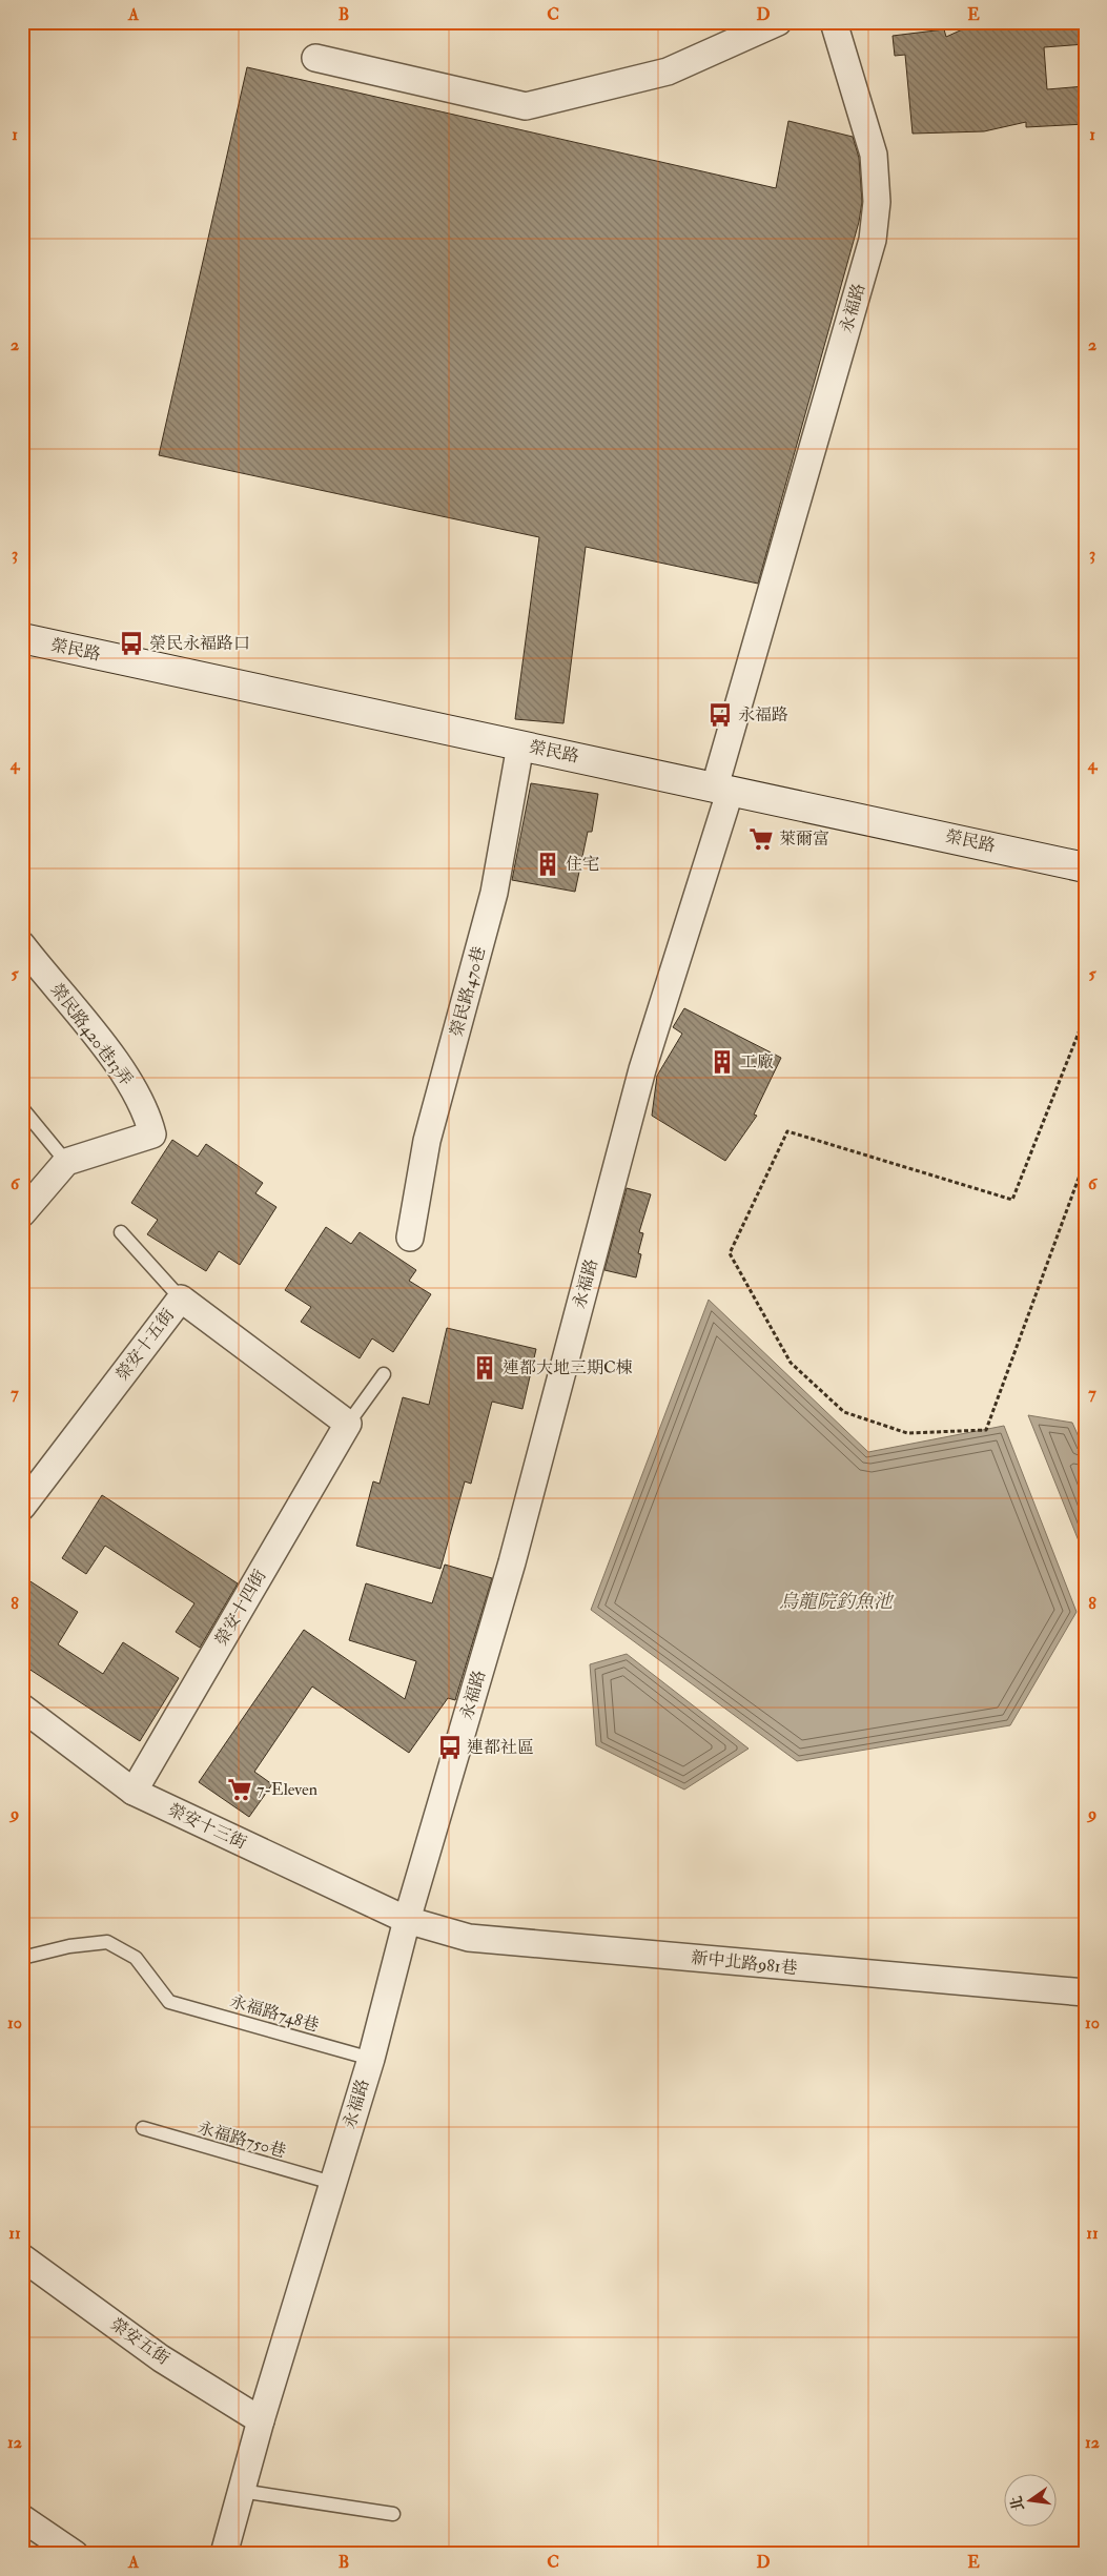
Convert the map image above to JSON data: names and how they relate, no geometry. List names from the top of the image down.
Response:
{
  "streets": {
    "street": [
      "永福路",
      "榮民路",
      "榮民路470巷",
      "榮民路420巷13弄",
      "榮安十五街",
      "榮安十四街",
      "榮安十三街",
      "新中北路981巷",
      "榮安五街"
    ],
    "lane": ["永福路748巷", "永福路750巷"]
  },
  "crossings": [
    ["永福路", "榮民路"],
    ["永福路", "榮安十三街"],
    ["永福路", "新中北路981巷"],
    ["永福路", "永福路748巷"],
    ["永福路", "永福路750巷"],
    ["永福路", "榮安五街"],
    ["榮民路", "榮民路470巷"],
    ["榮安十五街", "榮安十四街"],
    ["榮安十四街", "榮安十三街"],
    ["榮安十三街", "新中北路981巷"]
  ],
  "water": ["烏龍院釣魚池"],
  "places": {
    "bus stop": ["榮民永褔路口", "永福路", "連都社區"],
    "supermarket": ["萊爾富", "7-Eleven"],
    "building": ["住宅", "工廠", "連都大地三期C棟"]
  },
  "north": "left",
  "grid": {
    "columns": [
      "A",
      "B",
      "C",
      "D",
      "E"
    ],
    "rows": [
      "1",
      "2",
      "3",
      "4",
      "5",
      "6",
      "7",
      "8",
      "9",
      "10",
      "11",
      "12"
    ]
  }
}
